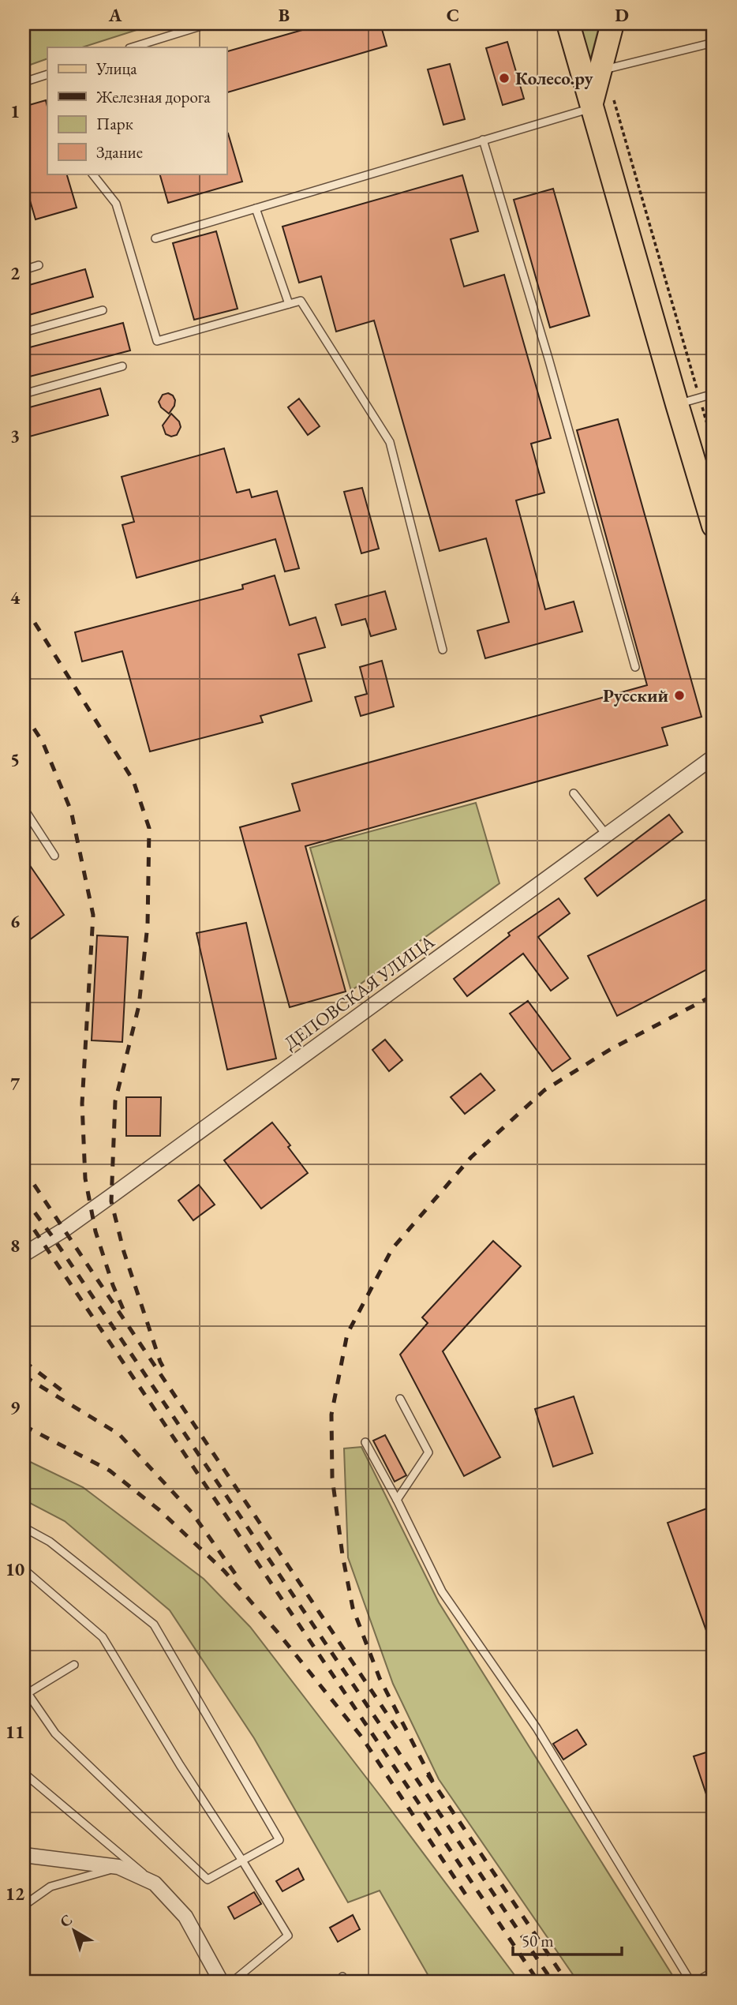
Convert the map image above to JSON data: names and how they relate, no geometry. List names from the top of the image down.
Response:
{
  "streets": {
    "street": ["ДЕПОВСКАЯ УЛИЦА"]
  },
  "places": ["Колесо.ру", "Русский"],
  "legend": [
    "Улица",
    "Железная дорога",
    "Парк",
    "Здание"
  ],
  "scale_bar": "50 m",
  "north": "top left",
  "grid": {
    "columns": [
      "A",
      "B",
      "C",
      "D"
    ],
    "rows": [
      "1",
      "2",
      "3",
      "4",
      "5",
      "6",
      "7",
      "8",
      "9",
      "10",
      "11",
      "12"
    ]
  }
}
